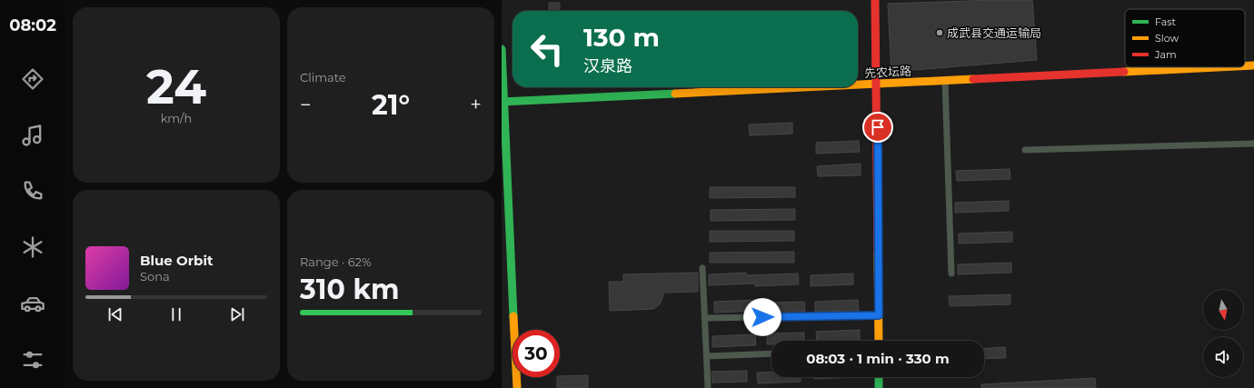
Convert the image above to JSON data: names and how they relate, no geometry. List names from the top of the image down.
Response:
{
  "streets": {
    "street": ["先农坛路"]
  },
  "places": ["成武县交通运输局"],
  "legend": ["Fast", "Slow", "Jam"],
  "north": "bottom",
  "page": {
    "tabs": "08:02",
    "tile": [
      ["24", "km/h"],
      "Climate",
      ["Range · 62%", "310 km"]
    ],
    "turn": ["130 m", "汉泉路"],
    "heat": ["−", "21°", "+"],
    "song": ["Blue Orbit", "Sona"],
    "limit": "30",
    "trip": "08:03 · 1 min · 330 m"
  }
}
